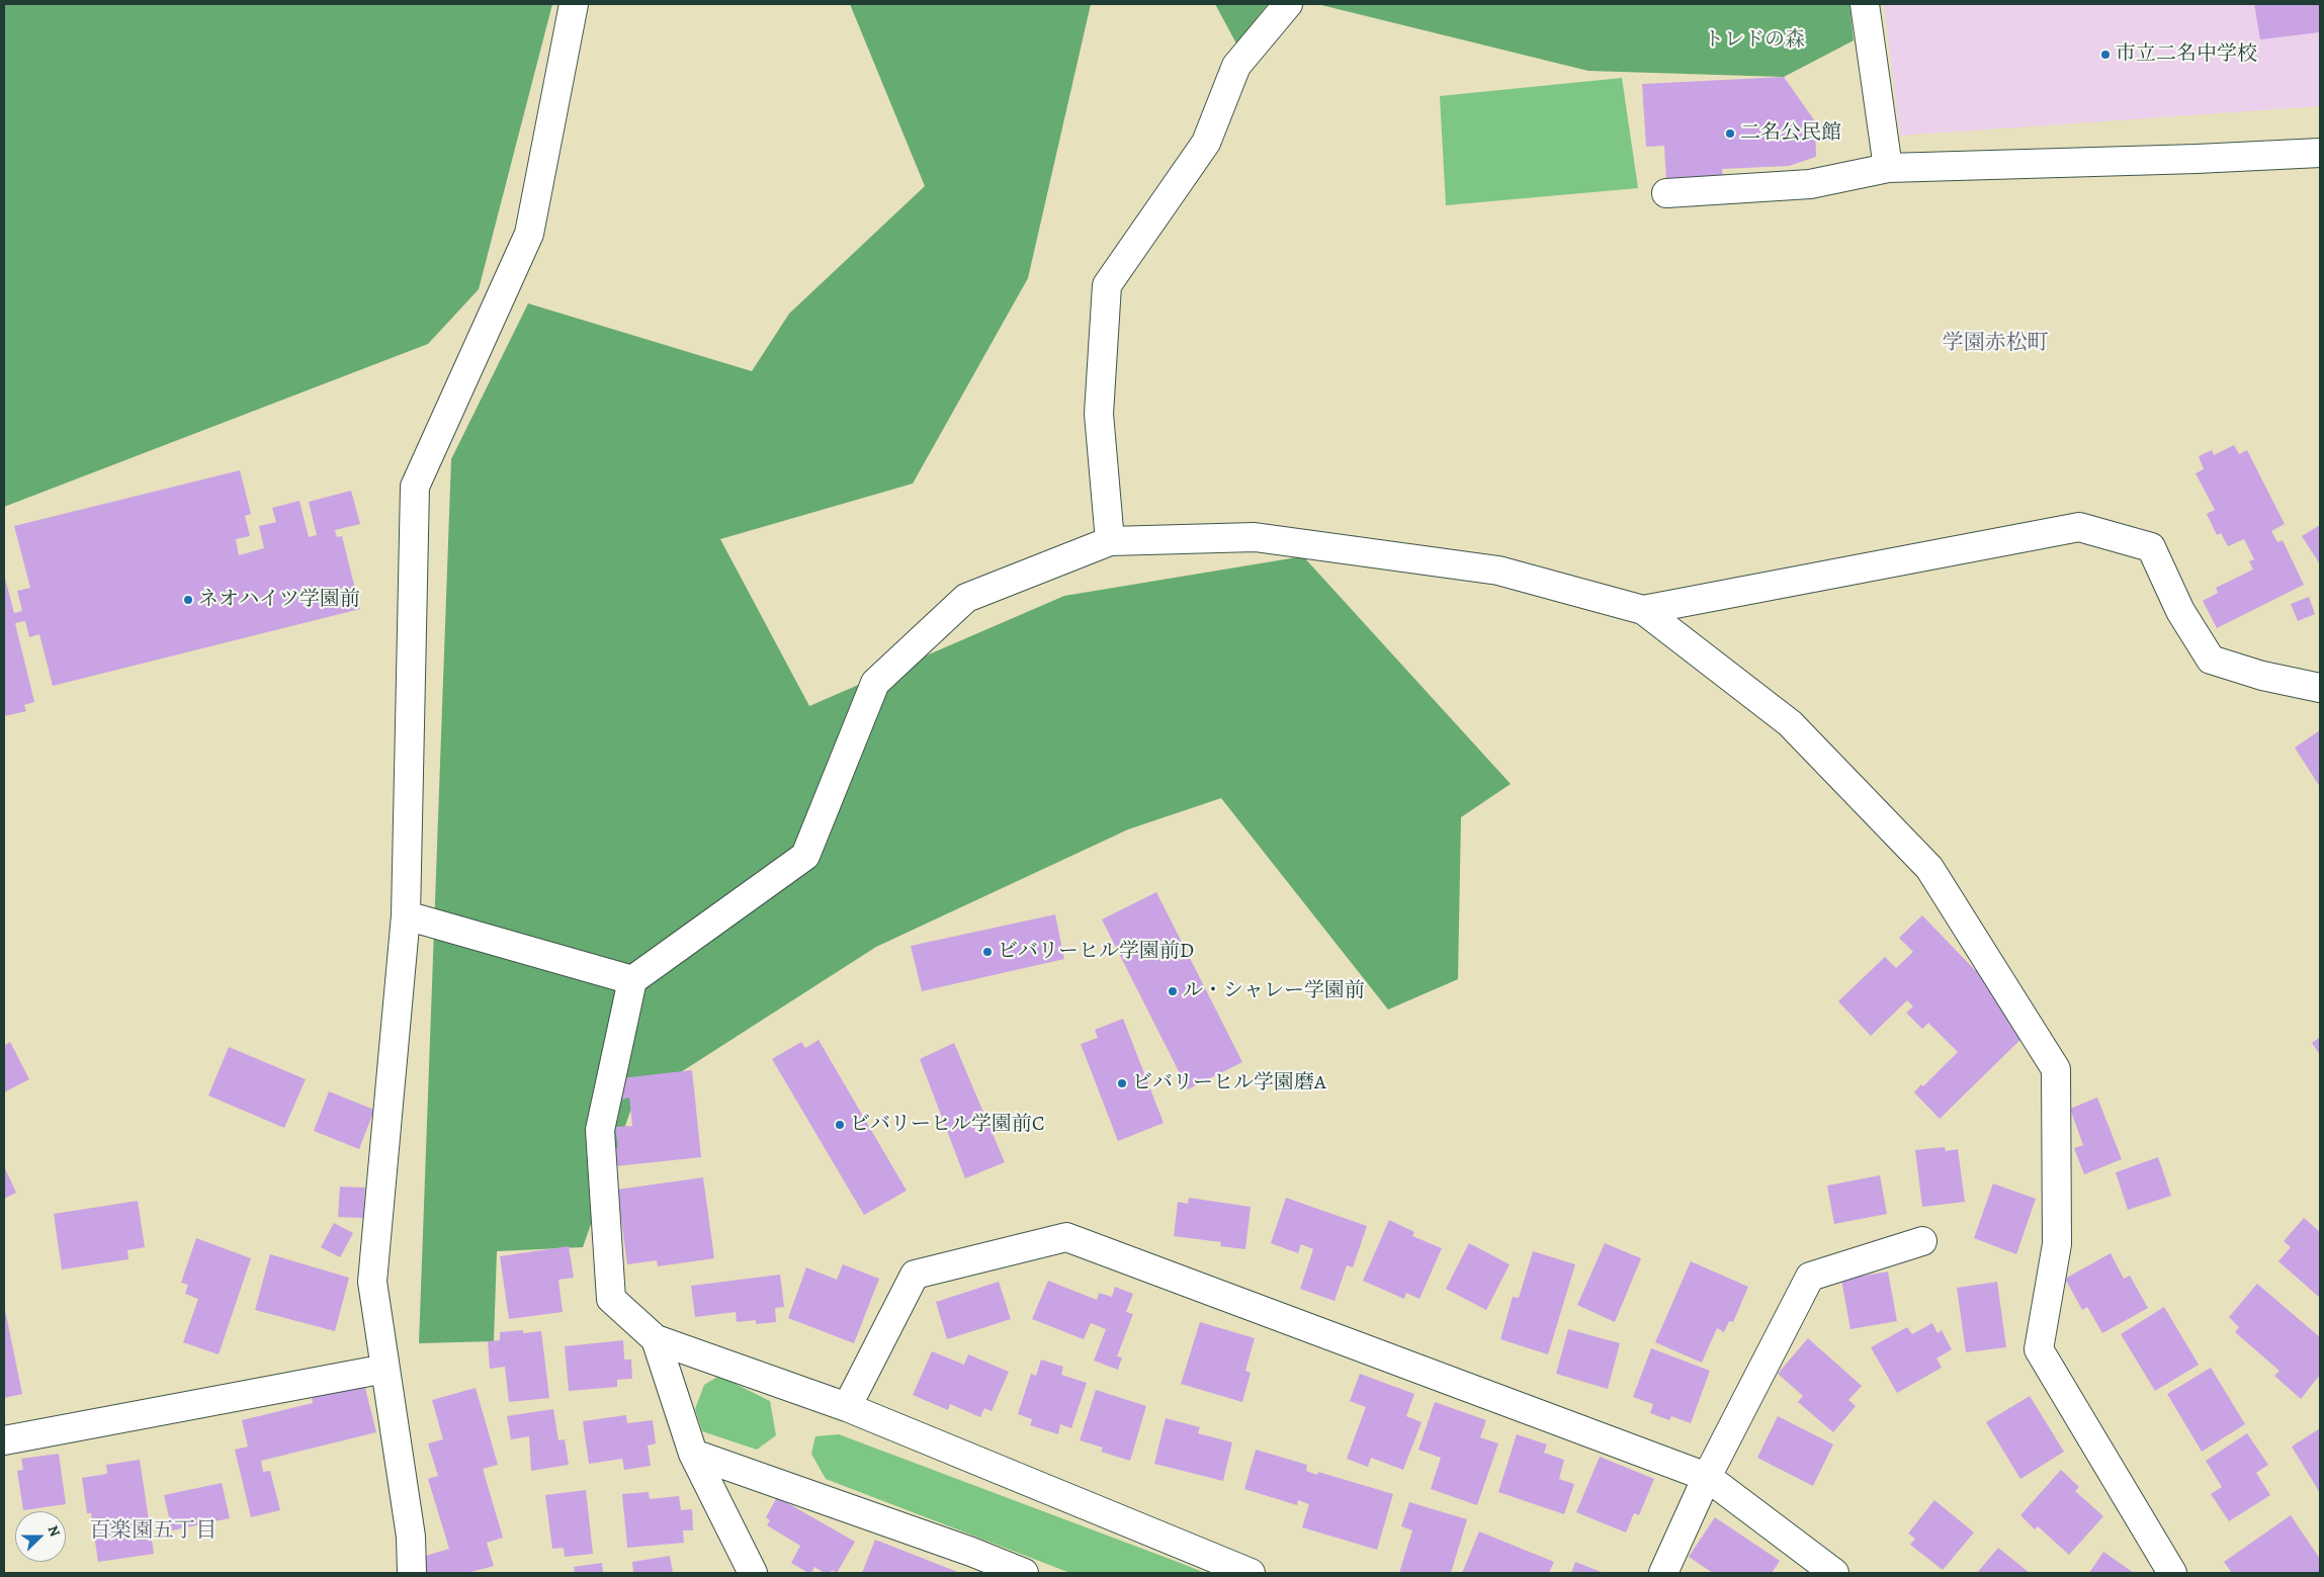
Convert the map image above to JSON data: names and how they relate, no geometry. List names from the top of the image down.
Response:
{
  "districts": ["学園赤松町", "百楽園五丁目"],
  "parks": ["トレドの森"],
  "places": [
    "市立二名中学校",
    "二名公民館",
    "ネオハイツ学園前",
    "ビバリーヒル学園前D",
    "ル・シャレー学園前",
    "ビバリーヒル学園磨A",
    "ビバリーヒル学園前C"
  ],
  "north": "right"
}
